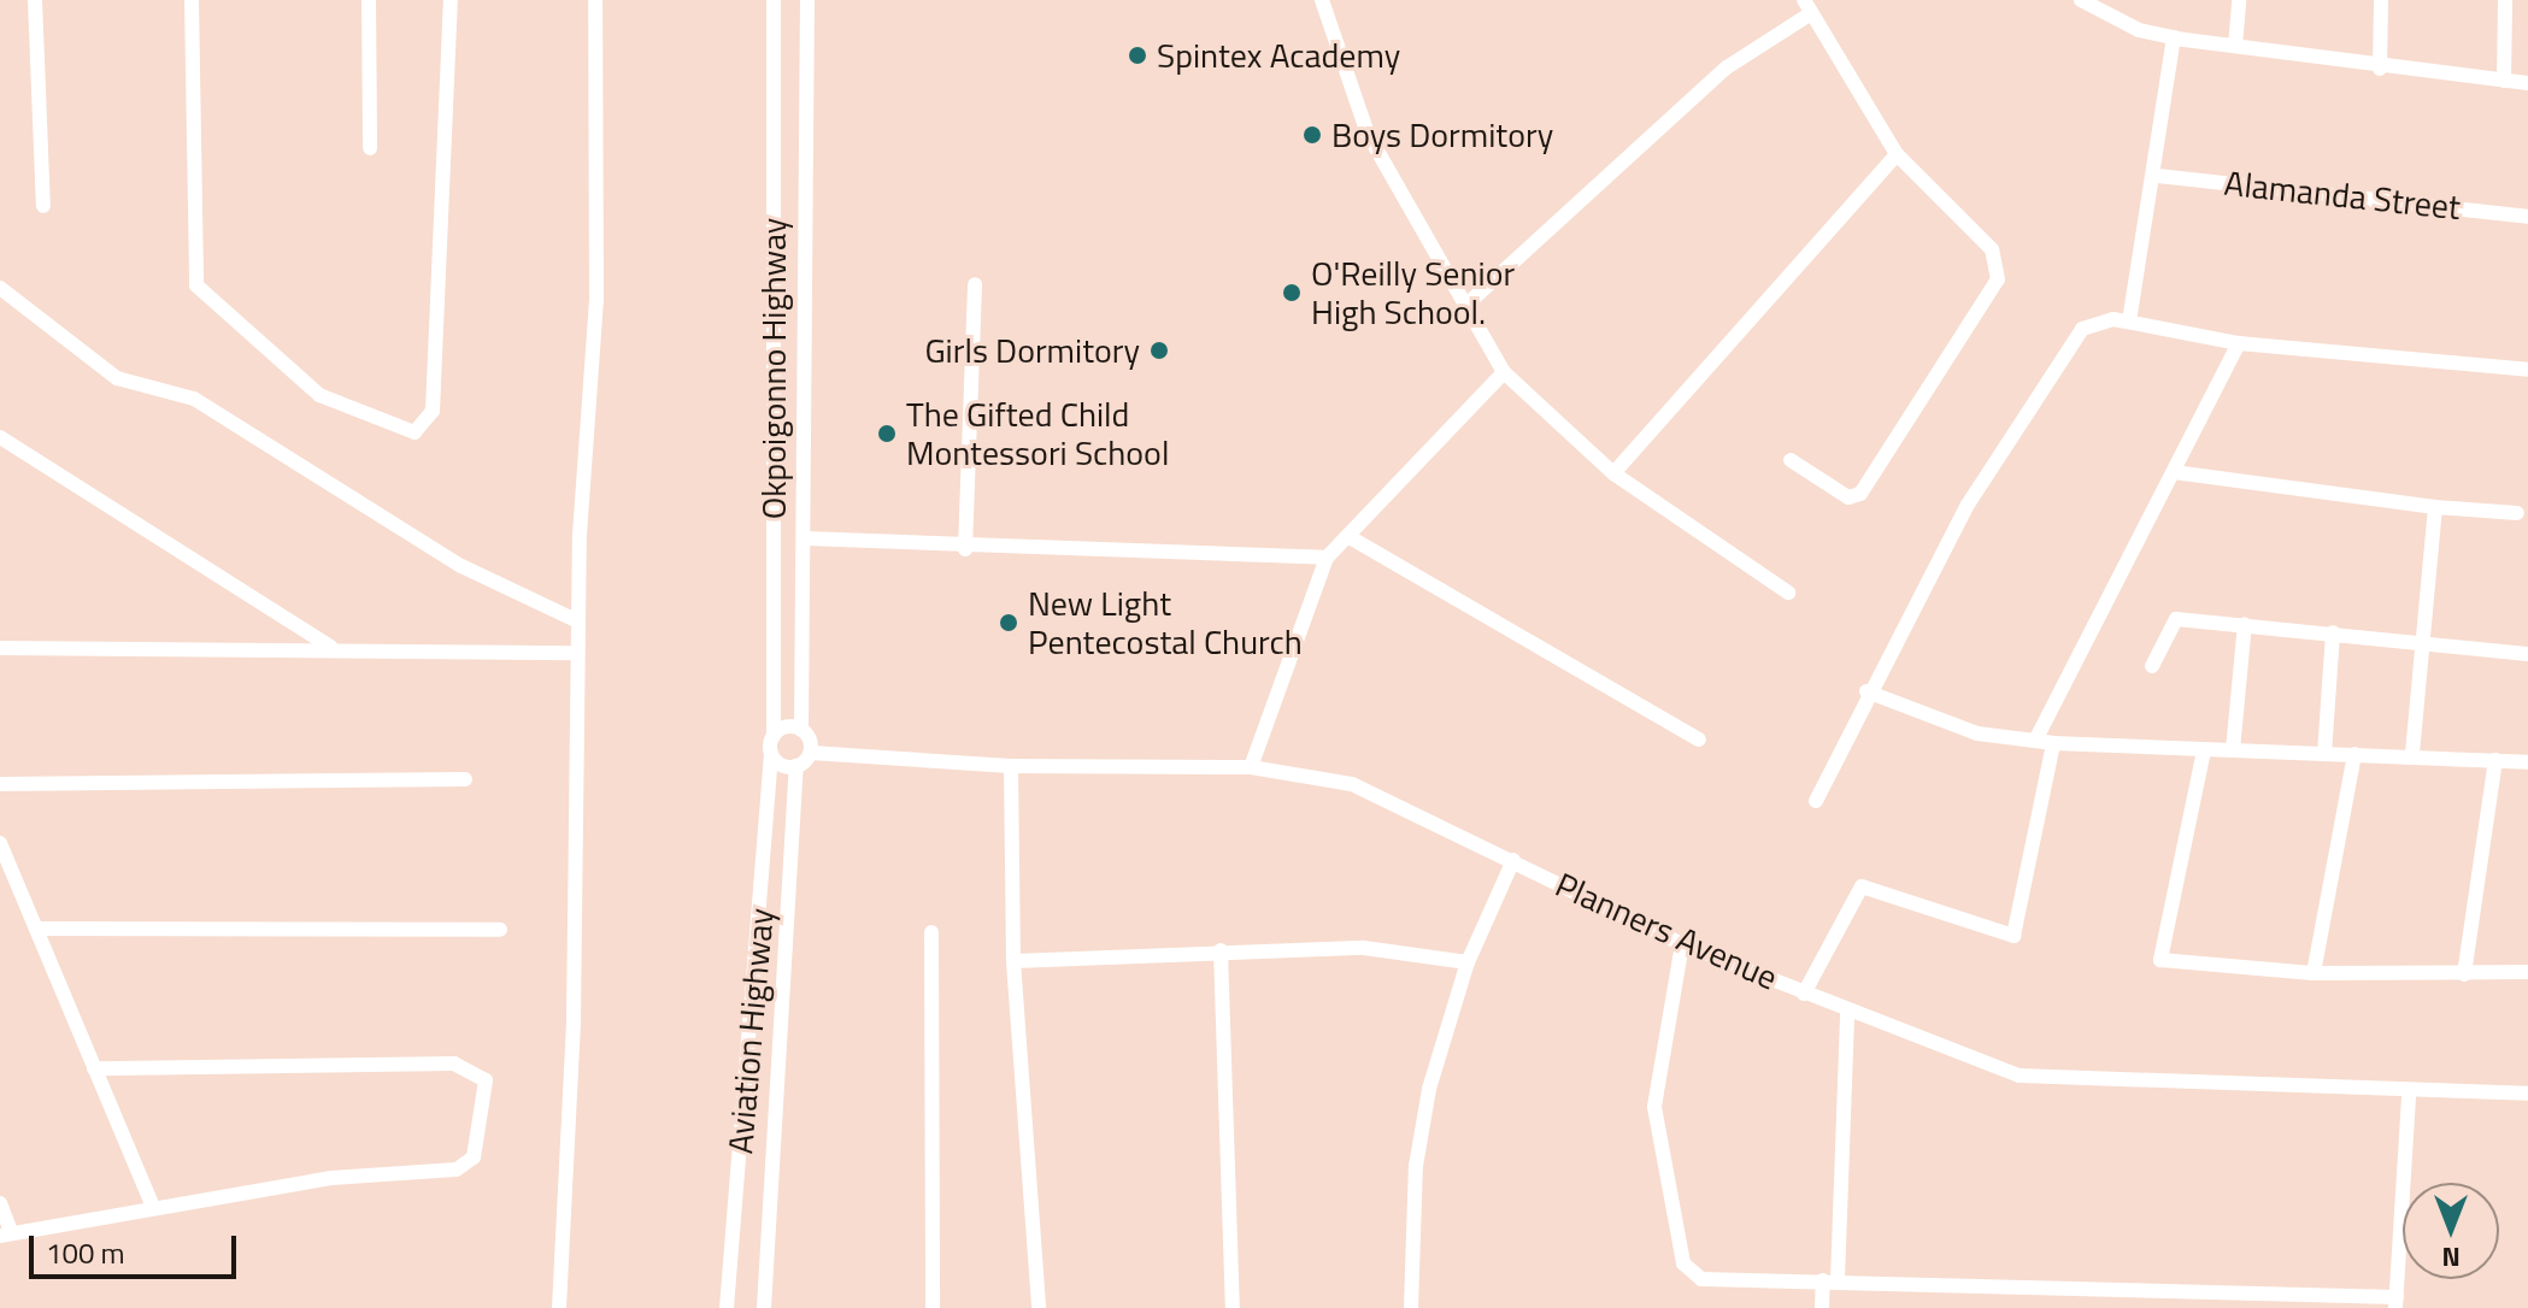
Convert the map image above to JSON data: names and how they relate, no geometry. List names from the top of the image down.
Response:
{
  "streets": {
    "street": [
      "Alamanda Street",
      "Okpoigonno Highway",
      "Planners Avenue",
      "Aviation Highway"
    ]
  },
  "crossings": [
    ["Okpoigonno Highway", "Aviation Highway"]
  ],
  "places": [
    "Spintex Academy",
    "Boys Dormitory",
    "O'Reilly Senior High School.",
    "Girls Dormitory",
    "The Gifted Child Montessori School",
    "New Light Pentecostal Church"
  ],
  "scale_bar": "100 m",
  "north": "bottom"
}
